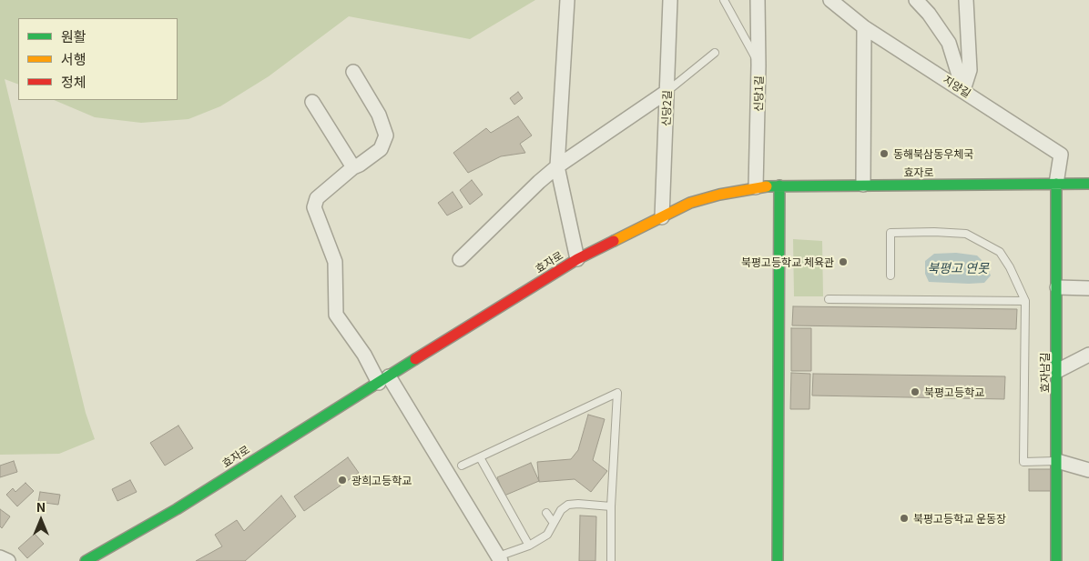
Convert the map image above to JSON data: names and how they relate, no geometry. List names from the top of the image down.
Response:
{
  "streets": {
    "street": [
      "지양길",
      "신당1길",
      "신당2길",
      "효자로",
      "효자남길"
    ]
  },
  "crossings": [
    ["지양길", "효자로"],
    ["지양길", "효자남길"],
    ["신당1길", "효자로"],
    ["신당2길", "효자로"],
    ["효자로", "효자남길"]
  ],
  "water": ["북평고 연못"],
  "places": [
    "동해북삼동우체국",
    "북평고등학교 체육관",
    "북평고등학교",
    "광희고등학교",
    "북평고등학교 운동장"
  ],
  "legend": ["원활", "서행", "정체"],
  "north": "top"
}
